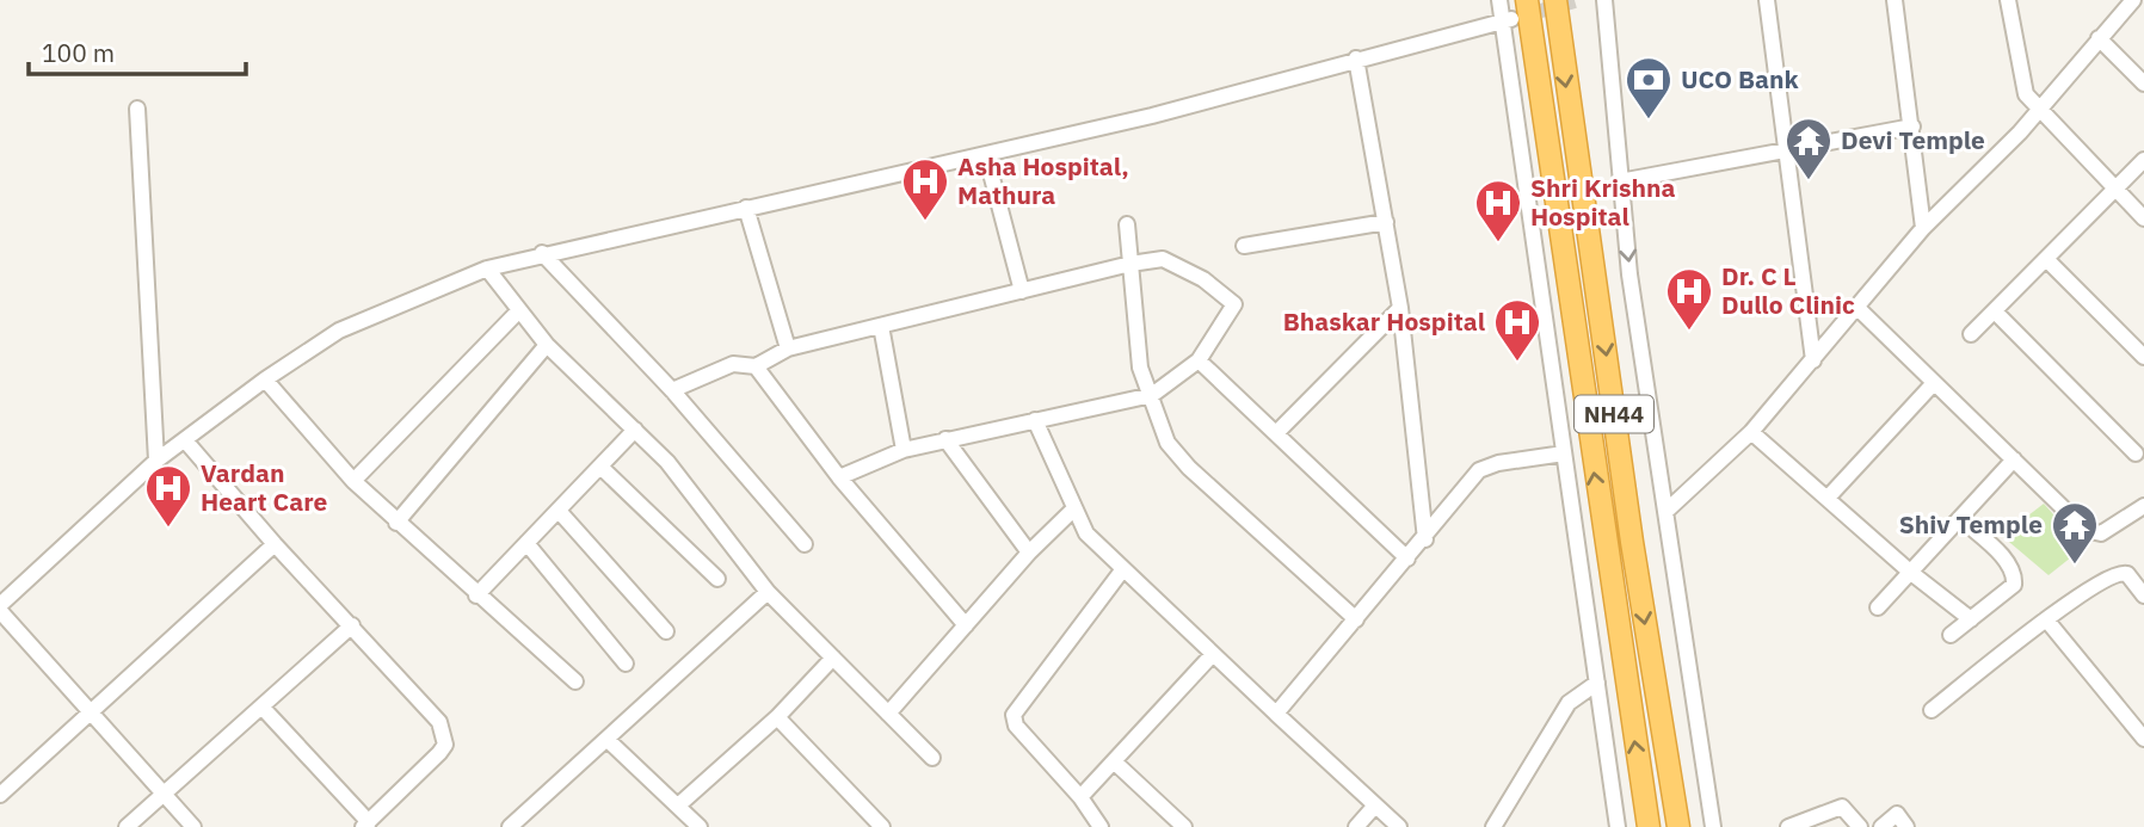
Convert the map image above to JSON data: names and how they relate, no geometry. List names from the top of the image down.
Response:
{
  "streets": {
    "highway": ["NH44"]
  },
  "places": {
    "bank": ["UCO Bank"],
    "temple": ["Devi Temple", "Shiv Temple"],
    "hospital": [
      "Asha Hospital, Mathura",
      "Shri Krishna Hospital",
      "Dr. C L Dullo Clinic",
      "Bhaskar Hospital",
      "Vardan Heart Care"
    ]
  },
  "scale_bar": "100 m"
}
